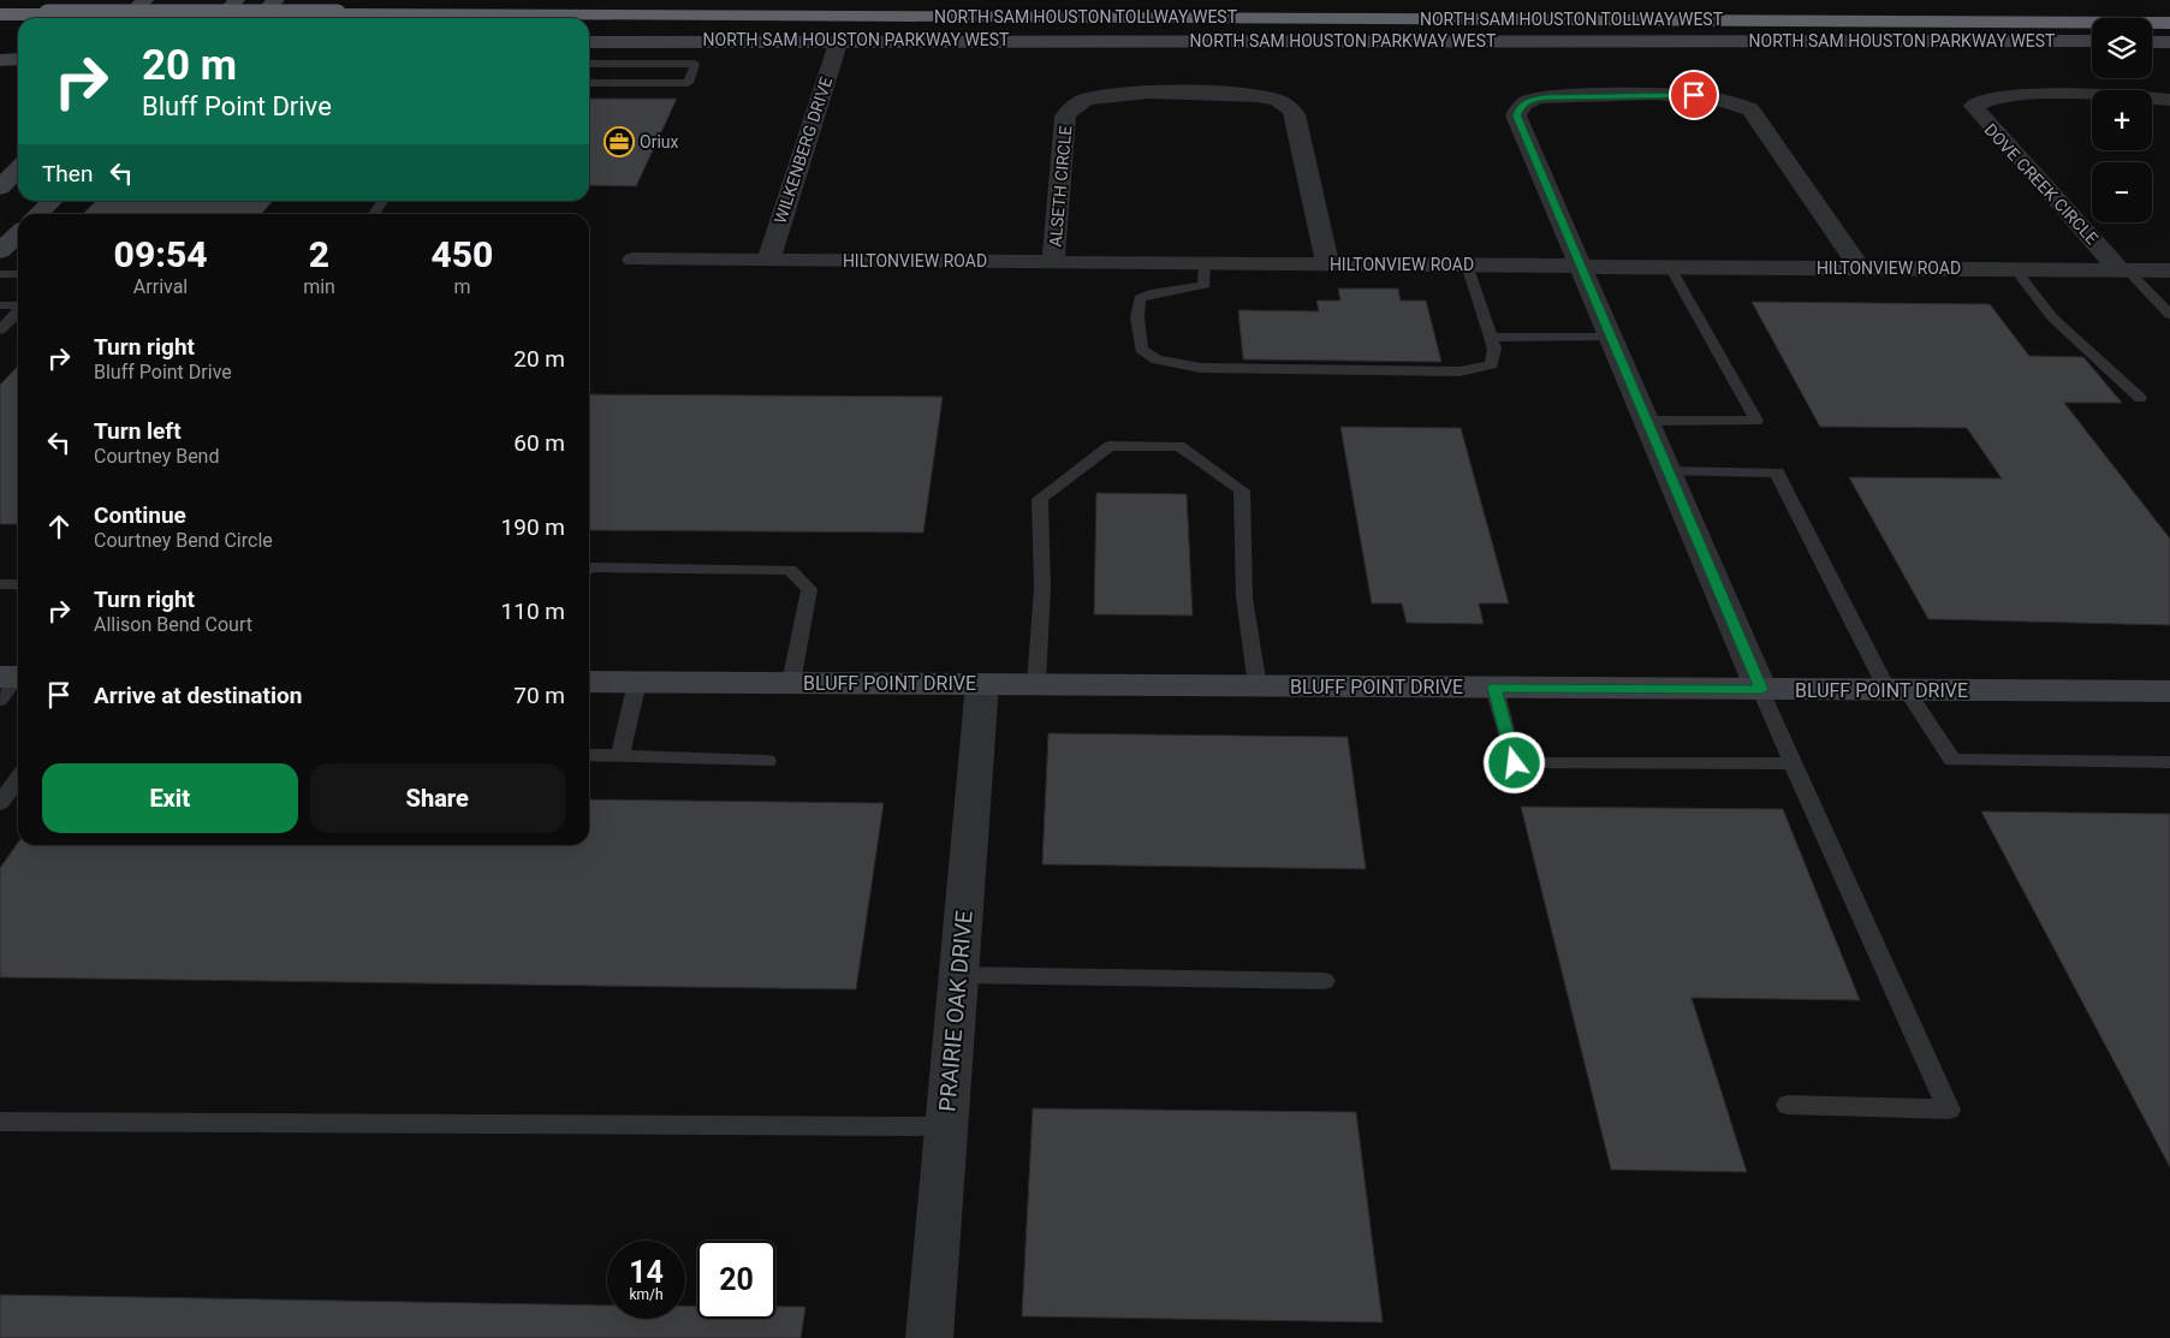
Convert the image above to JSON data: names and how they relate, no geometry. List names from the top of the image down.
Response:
{
  "streets": {
    "highway": ["NORTH SAM HOUSTON TOLLWAY WEST"],
    "main road": ["NORTH SAM HOUSTON PARKWAY WEST", "BLUFF POINT DRIVE"],
    "street": [
      "WILKENBERG DRIVE",
      "DOVE CREEK CIRCLE",
      "ALSETH CIRCLE",
      "HILTONVIEW ROAD",
      "PRAIRIE OAK DRIVE"
    ]
  },
  "crossings": [
    ["NORTH SAM HOUSTON PARKWAY WEST", "WILKENBERG DRIVE"],
    ["WILKENBERG DRIVE", "HILTONVIEW ROAD"],
    ["DOVE CREEK CIRCLE", "HILTONVIEW ROAD"],
    ["ALSETH CIRCLE", "HILTONVIEW ROAD"],
    ["BLUFF POINT DRIVE", "PRAIRIE OAK DRIVE"]
  ],
  "places": {
    "office": ["Oriux"]
  },
  "page": {
    "map_buttons": ["+", "−"],
    "turn": ["20 m", "Bluff Point Drive"],
    "then": "Then",
    "eta": [
      "09:54",
      "Arrival",
      "2",
      "min",
      "450",
      "m"
    ],
    "list": [
      {
        "name": "Turn right",
        "note": "Bluff Point Drive",
        "value": "20 m"
      },
      {
        "name": "Turn left",
        "note": "Courtney Bend",
        "value": "60 m"
      },
      {
        "name": "Continue",
        "note": "Courtney Bend Circle",
        "value": "190 m"
      },
      {
        "name": "Turn right",
        "note": "Allison Bend Court",
        "value": "110 m"
      },
      {
        "name": "Arrive at destination",
        "value": "70 m"
      }
    ],
    "buttons": ["Exit", "Share"],
    "speed": "14 km/h",
    "limit": "20"
  }
}
